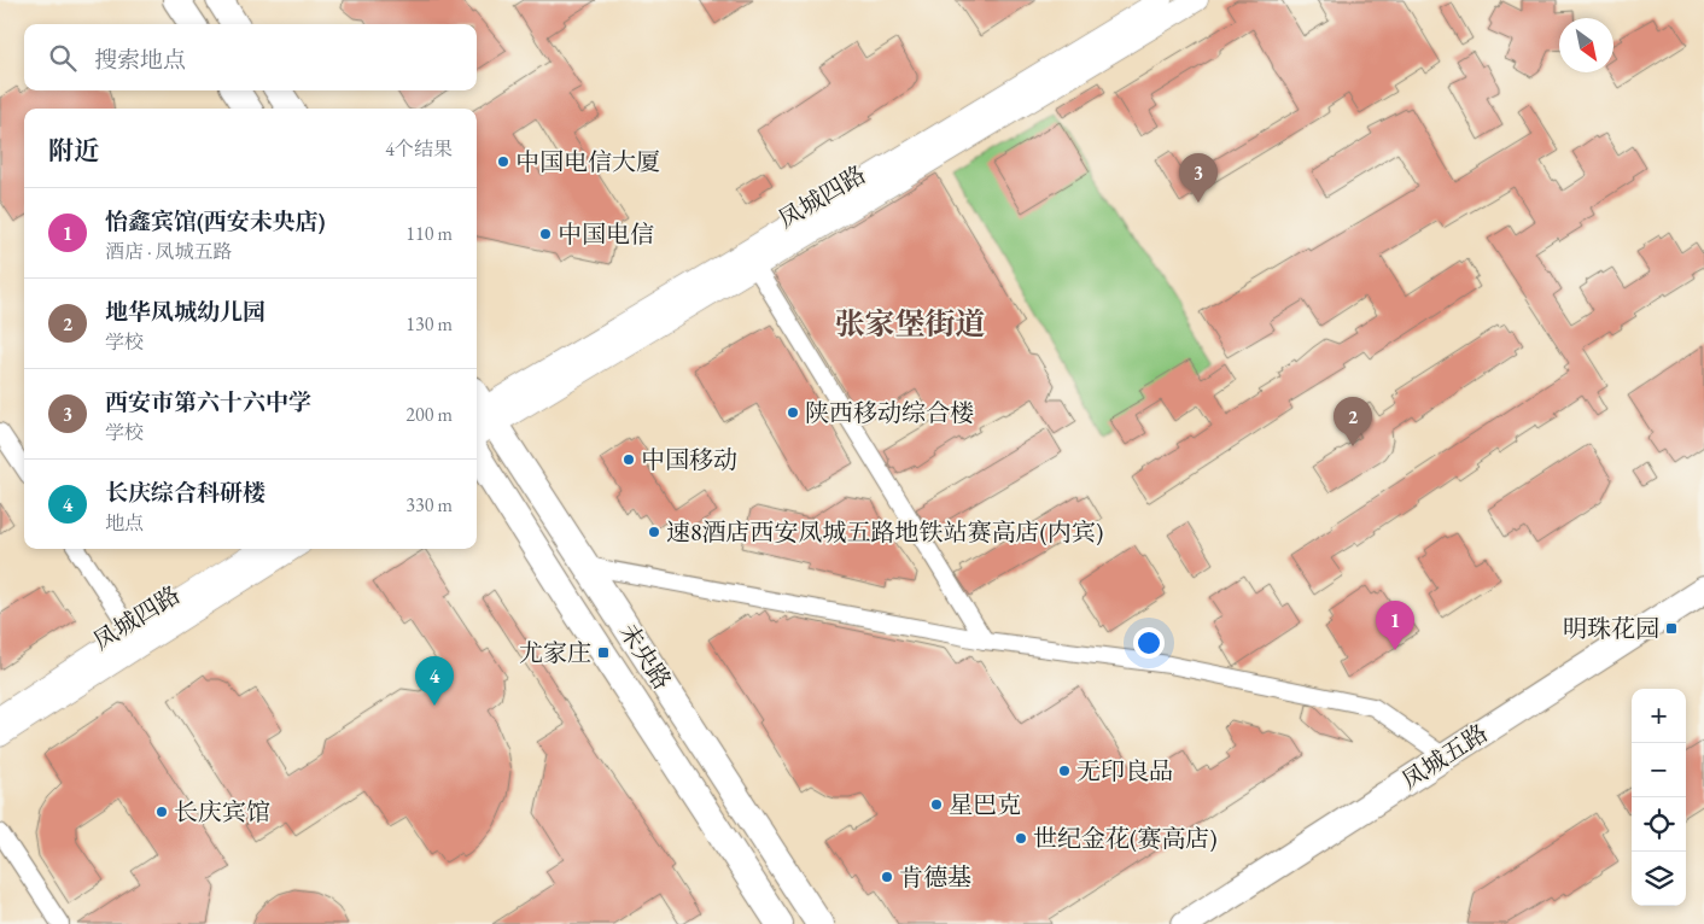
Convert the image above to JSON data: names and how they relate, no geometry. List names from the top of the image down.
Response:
{
  "streets": {
    "main road": ["未央路", "凤城五路"],
    "street": ["凤城四路"]
  },
  "crossings": [
    ["凤城四路", "未央路"]
  ],
  "districts": ["张家堡街道"],
  "places": {
    "other": [
      "中国电信大厦",
      "中国电信",
      "陕西移动综合楼",
      "中国移动",
      "速8酒店西安凤城五路地铁站赛高店(内宾)",
      "无印良品",
      "星巴克",
      "长庆宾馆",
      "世纪金花(赛高店)",
      "肯德基"
    ],
    "transit": ["明珠花园", "尤家庄"]
  },
  "north": "bottom right",
  "page": {
    "search": "搜索地点",
    "heading": ["附近", "4个结果"],
    "pins": [
      "3",
      "2",
      "1",
      "4"
    ],
    "list": [
      {
        "mark": "1",
        "name": "怡鑫宾馆(西安未央店)",
        "note": "酒店 · 凤城五路",
        "value": "110 m"
      },
      {
        "mark": "2",
        "name": "地华凤城幼儿园",
        "note": "学校",
        "value": "130 m"
      },
      {
        "mark": "3",
        "name": "西安市第六十六中学",
        "note": "学校",
        "value": "200 m"
      },
      {
        "mark": "4",
        "name": "长庆综合科研楼",
        "note": "地点",
        "value": "330 m"
      }
    ],
    "map_buttons": ["+", "−"]
  }
}
